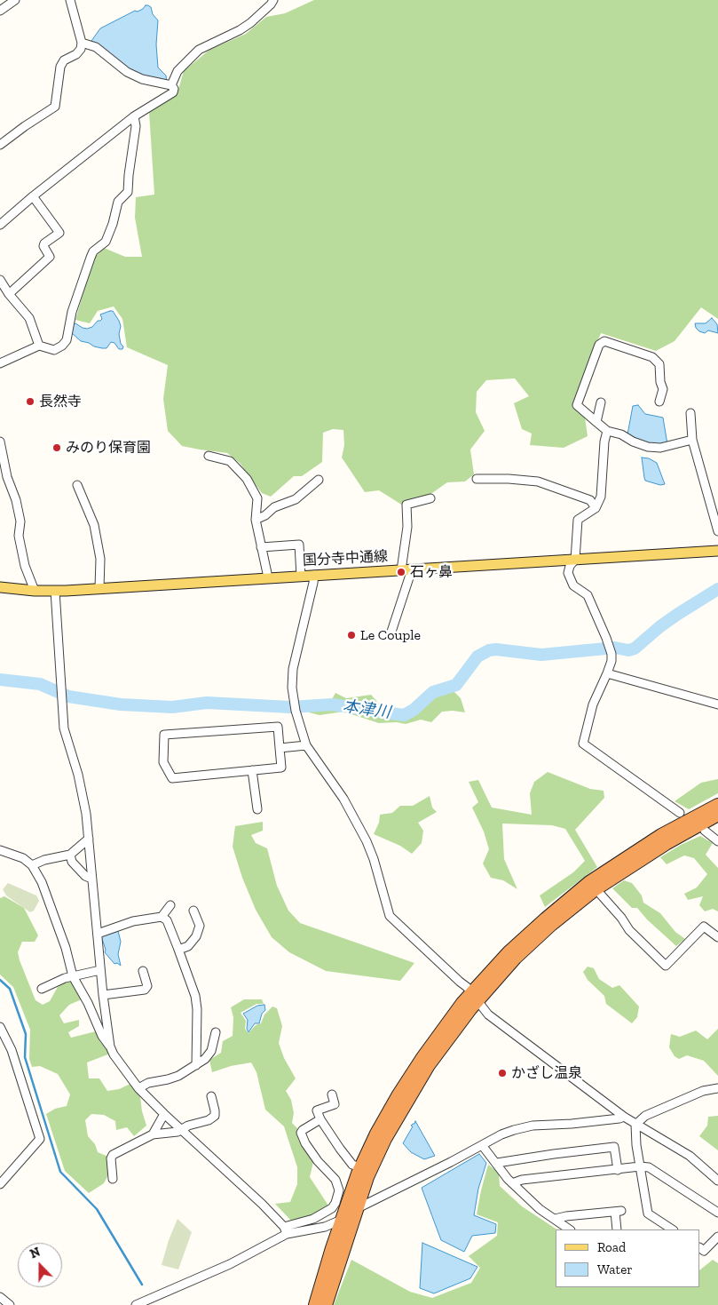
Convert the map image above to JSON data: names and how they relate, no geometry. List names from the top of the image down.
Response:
{
  "streets": {
    "main road": ["国分寺中通線"]
  },
  "water": ["本津川"],
  "places": [
    "長然寺",
    "みのり保育園",
    "石ヶ鼻",
    "Le Couple",
    "かざし温泉"
  ],
  "legend": ["Road", "Water"],
  "north": "top"
}
